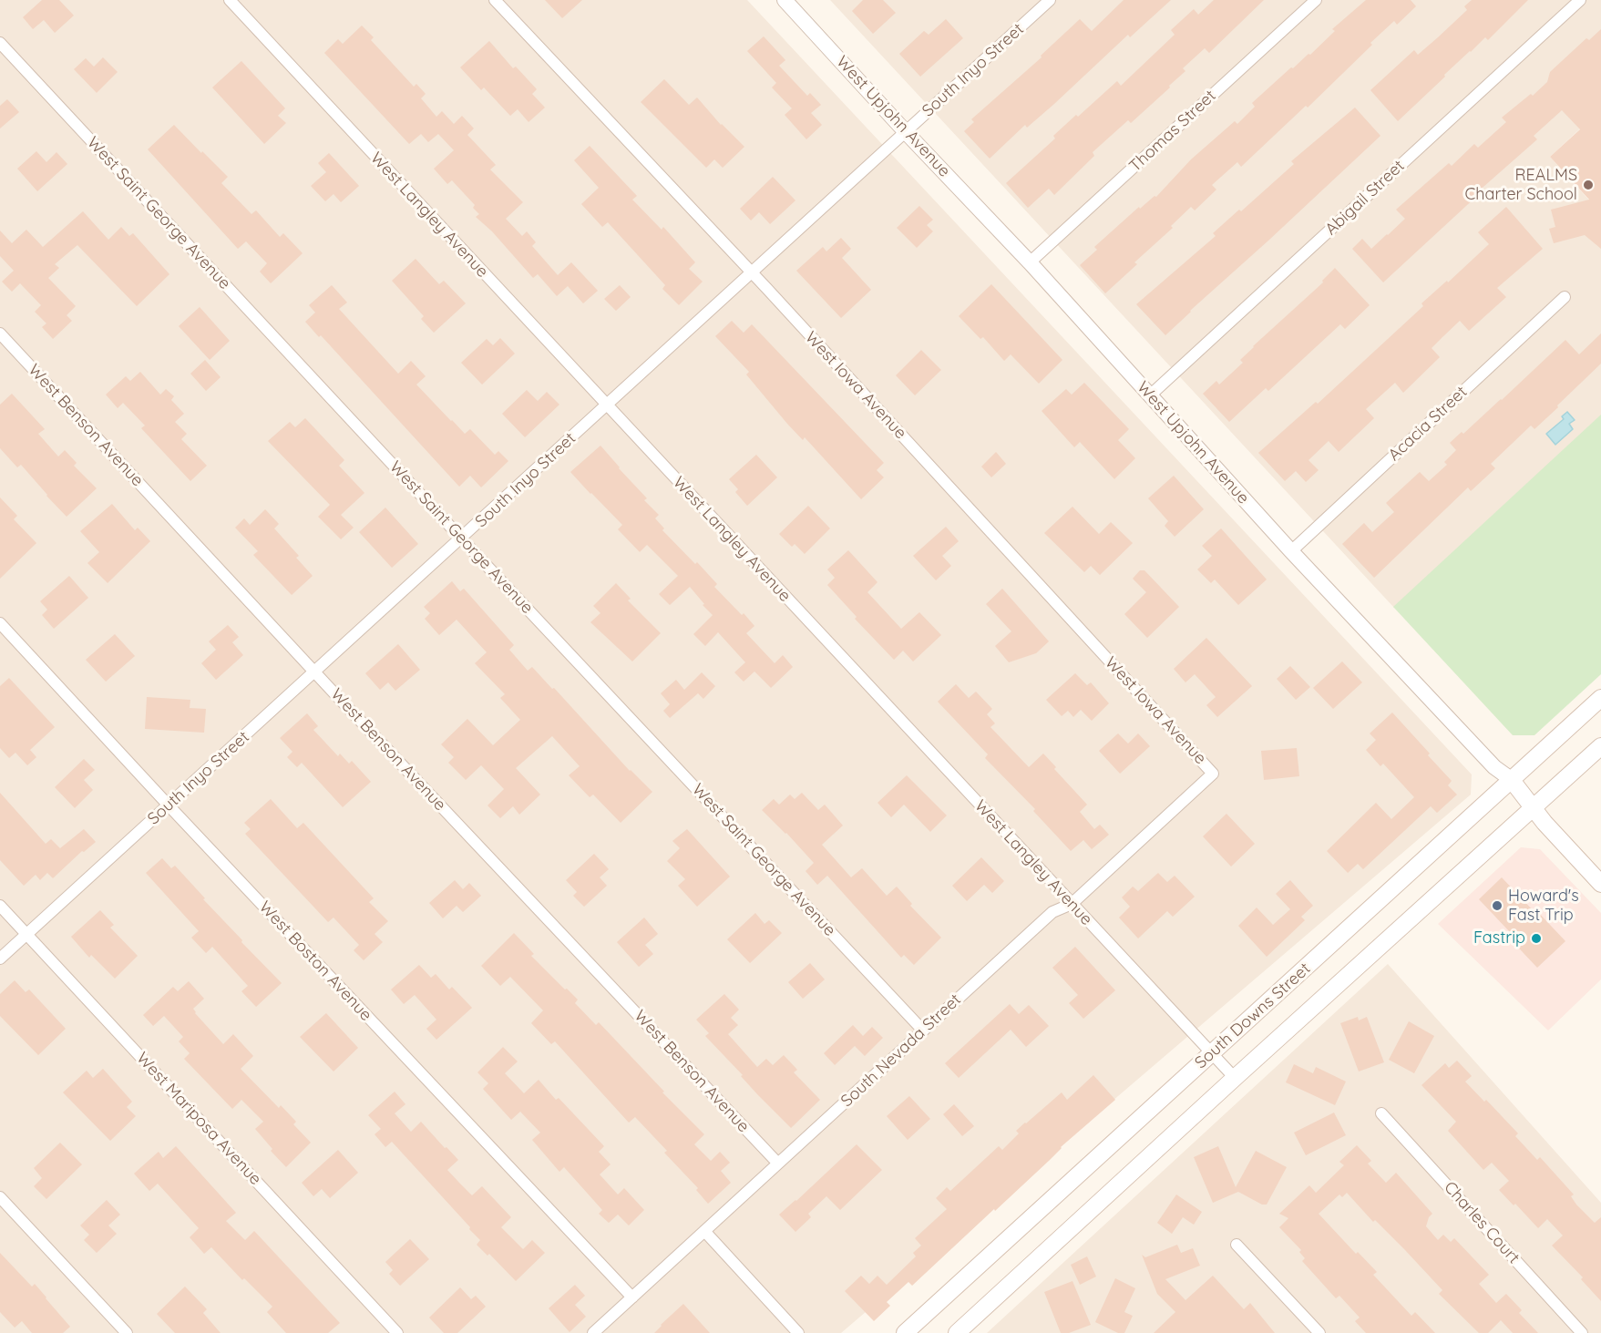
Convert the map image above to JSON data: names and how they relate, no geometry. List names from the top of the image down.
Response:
{
  "streets": {
    "main road": ["West Upjohn Avenue", "South Downs Street"],
    "street": [
      "South Inyo Street",
      "Thomas Street",
      "Abigail Street",
      "West Saint George Avenue",
      "West Langley Avenue",
      "West Iowa Avenue",
      "Acacia Street",
      "West Benson Avenue",
      "West Boston Avenue",
      "South Nevada Street",
      "West Mariposa Avenue",
      "Charles Court"
    ]
  },
  "crossings": [
    ["South Inyo Street", "West Upjohn Avenue"],
    ["South Inyo Street", "West Saint George Avenue"],
    ["South Inyo Street", "West Langley Avenue"],
    ["South Inyo Street", "West Iowa Avenue"],
    ["South Inyo Street", "West Benson Avenue"],
    ["South Inyo Street", "West Boston Avenue"],
    ["South Inyo Street", "West Mariposa Avenue"],
    ["West Upjohn Avenue", "Thomas Street"],
    ["West Upjohn Avenue", "Abigail Street"],
    ["West Upjohn Avenue", "Acacia Street"],
    ["West Upjohn Avenue", "South Downs Street"],
    ["West Saint George Avenue", "South Nevada Street"],
    ["West Langley Avenue", "South Downs Street"],
    ["West Langley Avenue", "South Nevada Street"],
    ["West Iowa Avenue", "South Nevada Street"],
    ["West Benson Avenue", "South Nevada Street"],
    ["West Boston Avenue", "South Nevada Street"]
  ],
  "places": ["REALMS Charter School", "Howard's Fast Trip", "Fastrip"]
}
